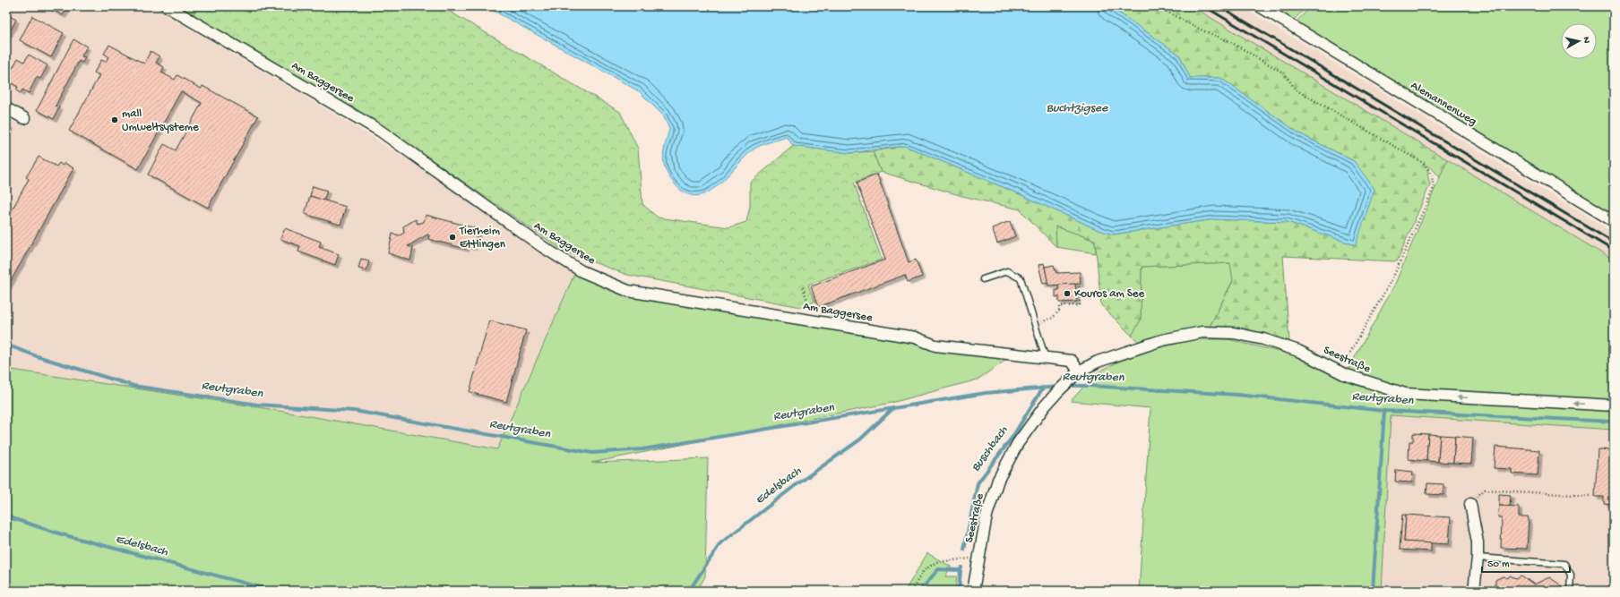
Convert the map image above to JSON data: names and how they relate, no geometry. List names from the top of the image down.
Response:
{
  "streets": {
    "street": ["Am Baggersee", "Alemannenweg", "Seestraße"]
  },
  "water": [
    "Buchtzigsee",
    "Reutgraben",
    "Buschbach",
    "Edelsbach"
  ],
  "places": ["mall Umweltsysteme", "Tierheim Ettlingen", "Kouros am See"],
  "scale_bar": "50 m",
  "north": "right"
}
